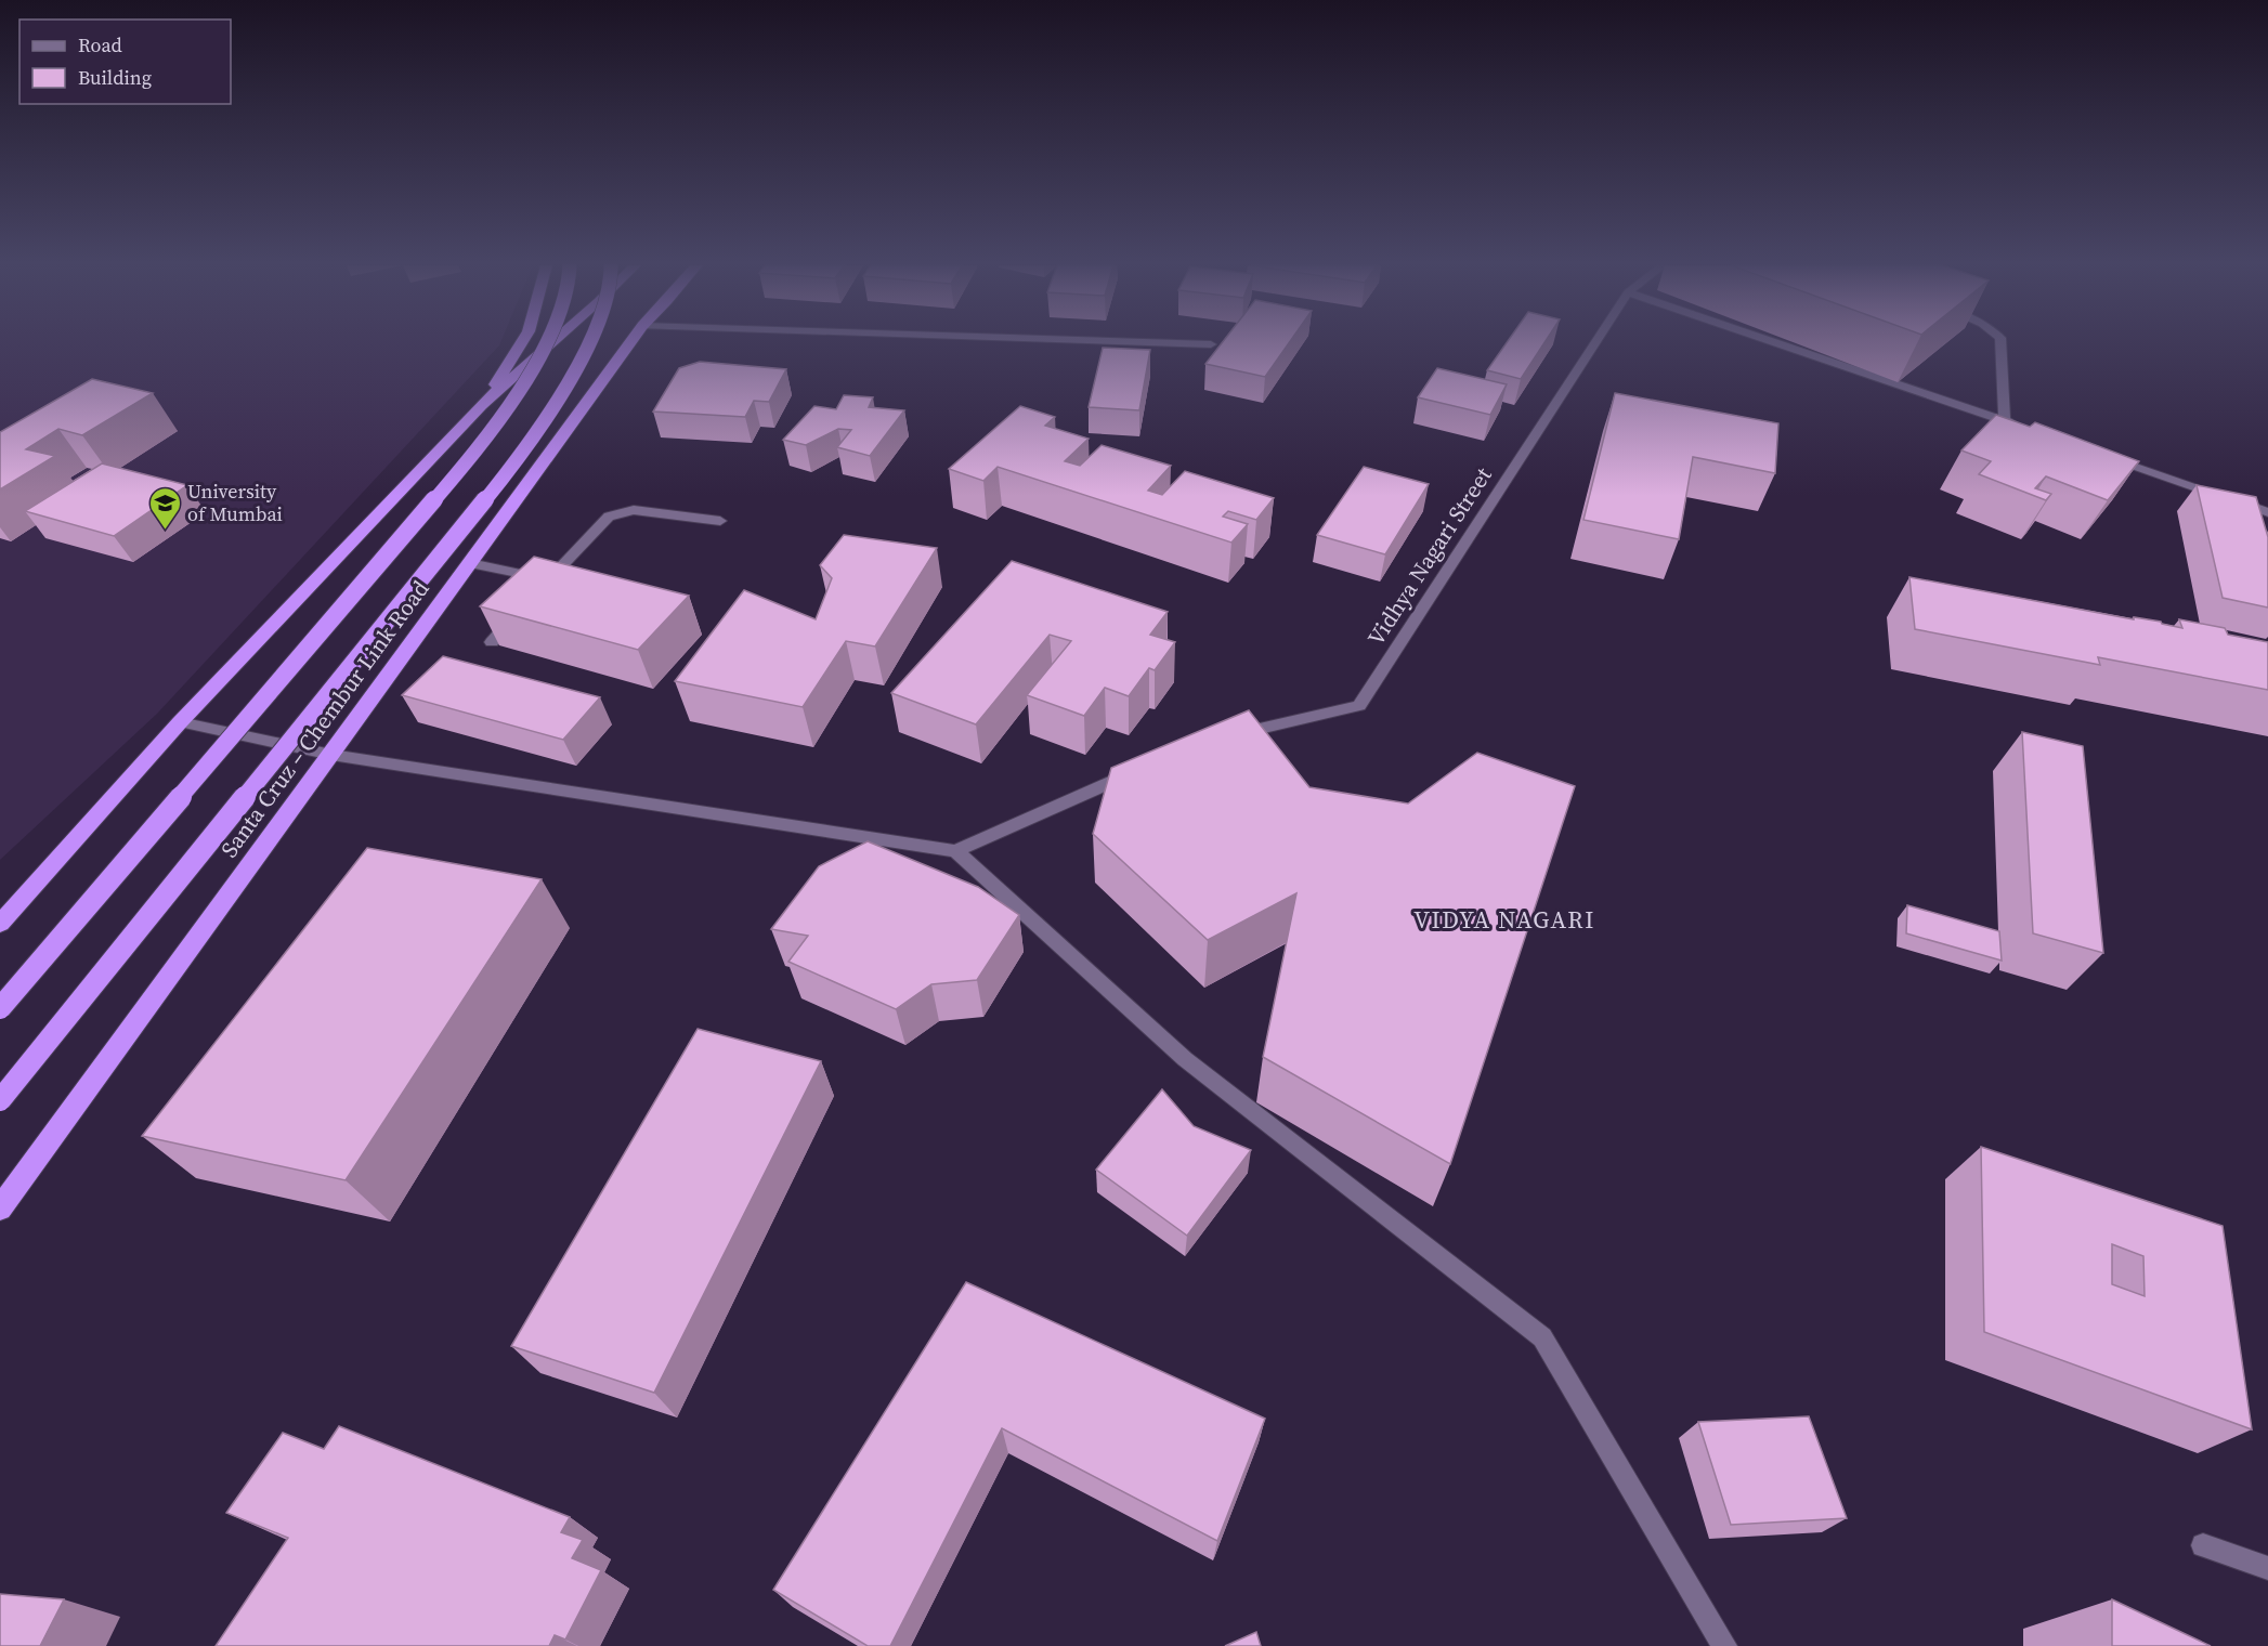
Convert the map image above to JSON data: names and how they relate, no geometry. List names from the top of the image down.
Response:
{
  "streets": {
    "highway": ["Santa Cruz – Chembur Link Road"],
    "street": ["Vidhya Nagari Street"]
  },
  "districts": ["VIDYA NAGARI"],
  "places": {
    "school or university": ["University of Mumbai"]
  },
  "legend": ["Road", "Building"]
}
